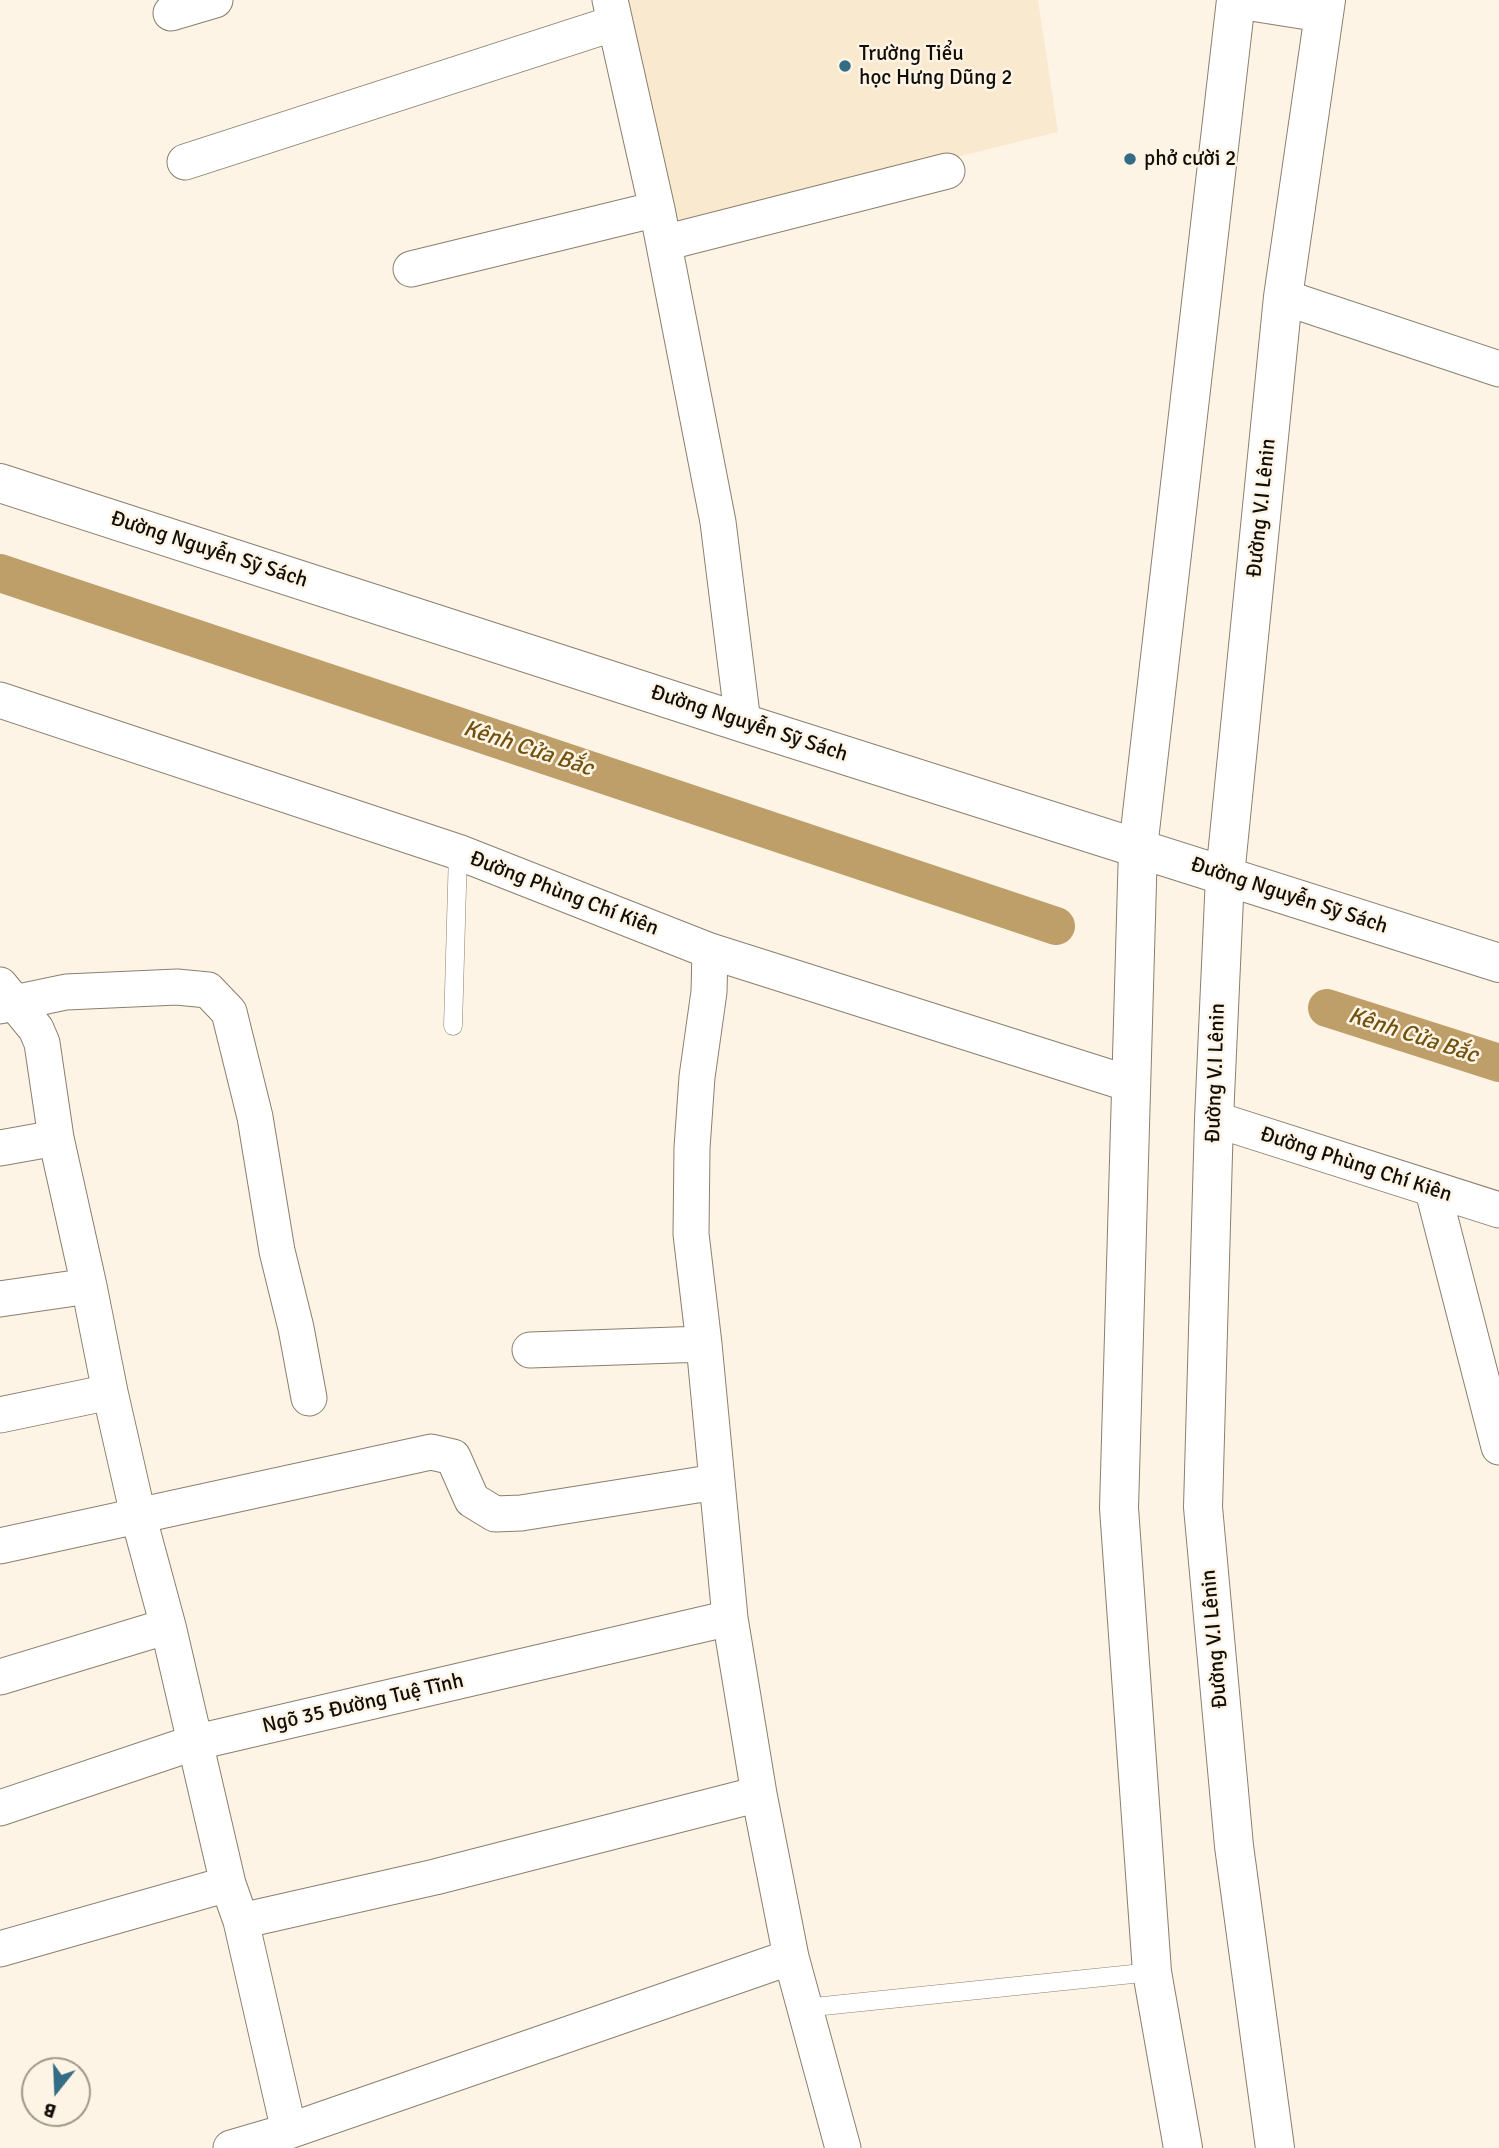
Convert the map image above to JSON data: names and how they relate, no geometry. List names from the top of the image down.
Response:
{
  "streets": {
    "main road": ["Đường V.I Lênin", "Đường Nguyễn Sỹ Sách"],
    "street": ["Đường Phùng Chí Kiên", "Ngõ 35 Đường Tuệ Tĩnh"]
  },
  "crossings": [
    ["Đường V.I Lênin", "Đường Nguyễn Sỹ Sách"],
    ["Đường V.I Lênin", "Đường Phùng Chí Kiên"]
  ],
  "water": ["Kênh Cửa Bắc"],
  "places": ["Trường Tiểu học Hưng Dũng 2", "phở cười 2"],
  "north": "bottom"
}
